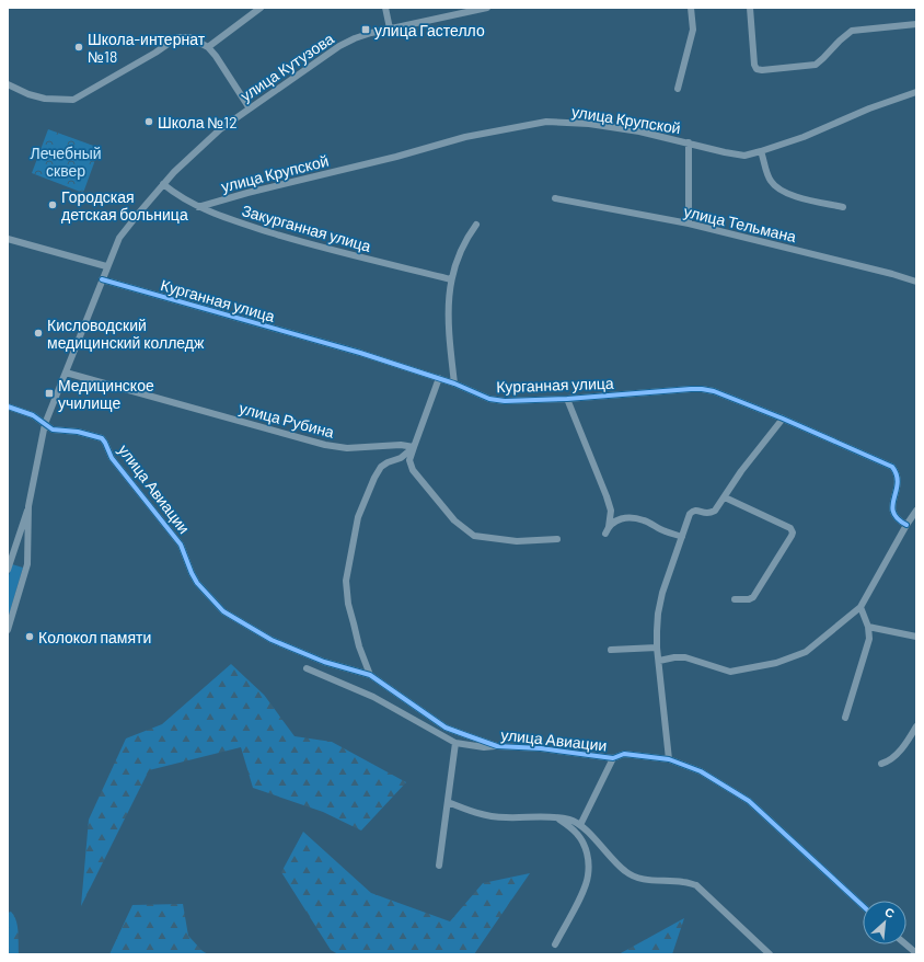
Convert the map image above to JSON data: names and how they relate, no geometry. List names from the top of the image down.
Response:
{
  "streets": {
    "street": [
      "улица Кутузова",
      "улица Крупской",
      "улица Тельмана",
      "Закурганная улица",
      "Курганная улица",
      "улица Рубина",
      "улица Авиации"
    ]
  },
  "crossings": [
    ["улица Кутузова", "Закурганная улица"],
    ["улица Кутузова", "Курганная улица"],
    ["улица Кутузова", "улица Рубина"],
    ["улица Кутузова", "улица Авиации"],
    ["улица Крупской", "Закурганная улица"]
  ],
  "parks": ["Лечебный сквер"],
  "places": {
    "transit": ["улица Гастелло", "Медицинское училище"],
    "other": [
      "Школа-интернат №18",
      "Школа №12",
      "Городская детская больница",
      "Кисловодский медицинский колледж",
      "Колокол памяти"
    ]
  },
  "north": "top right"
}
